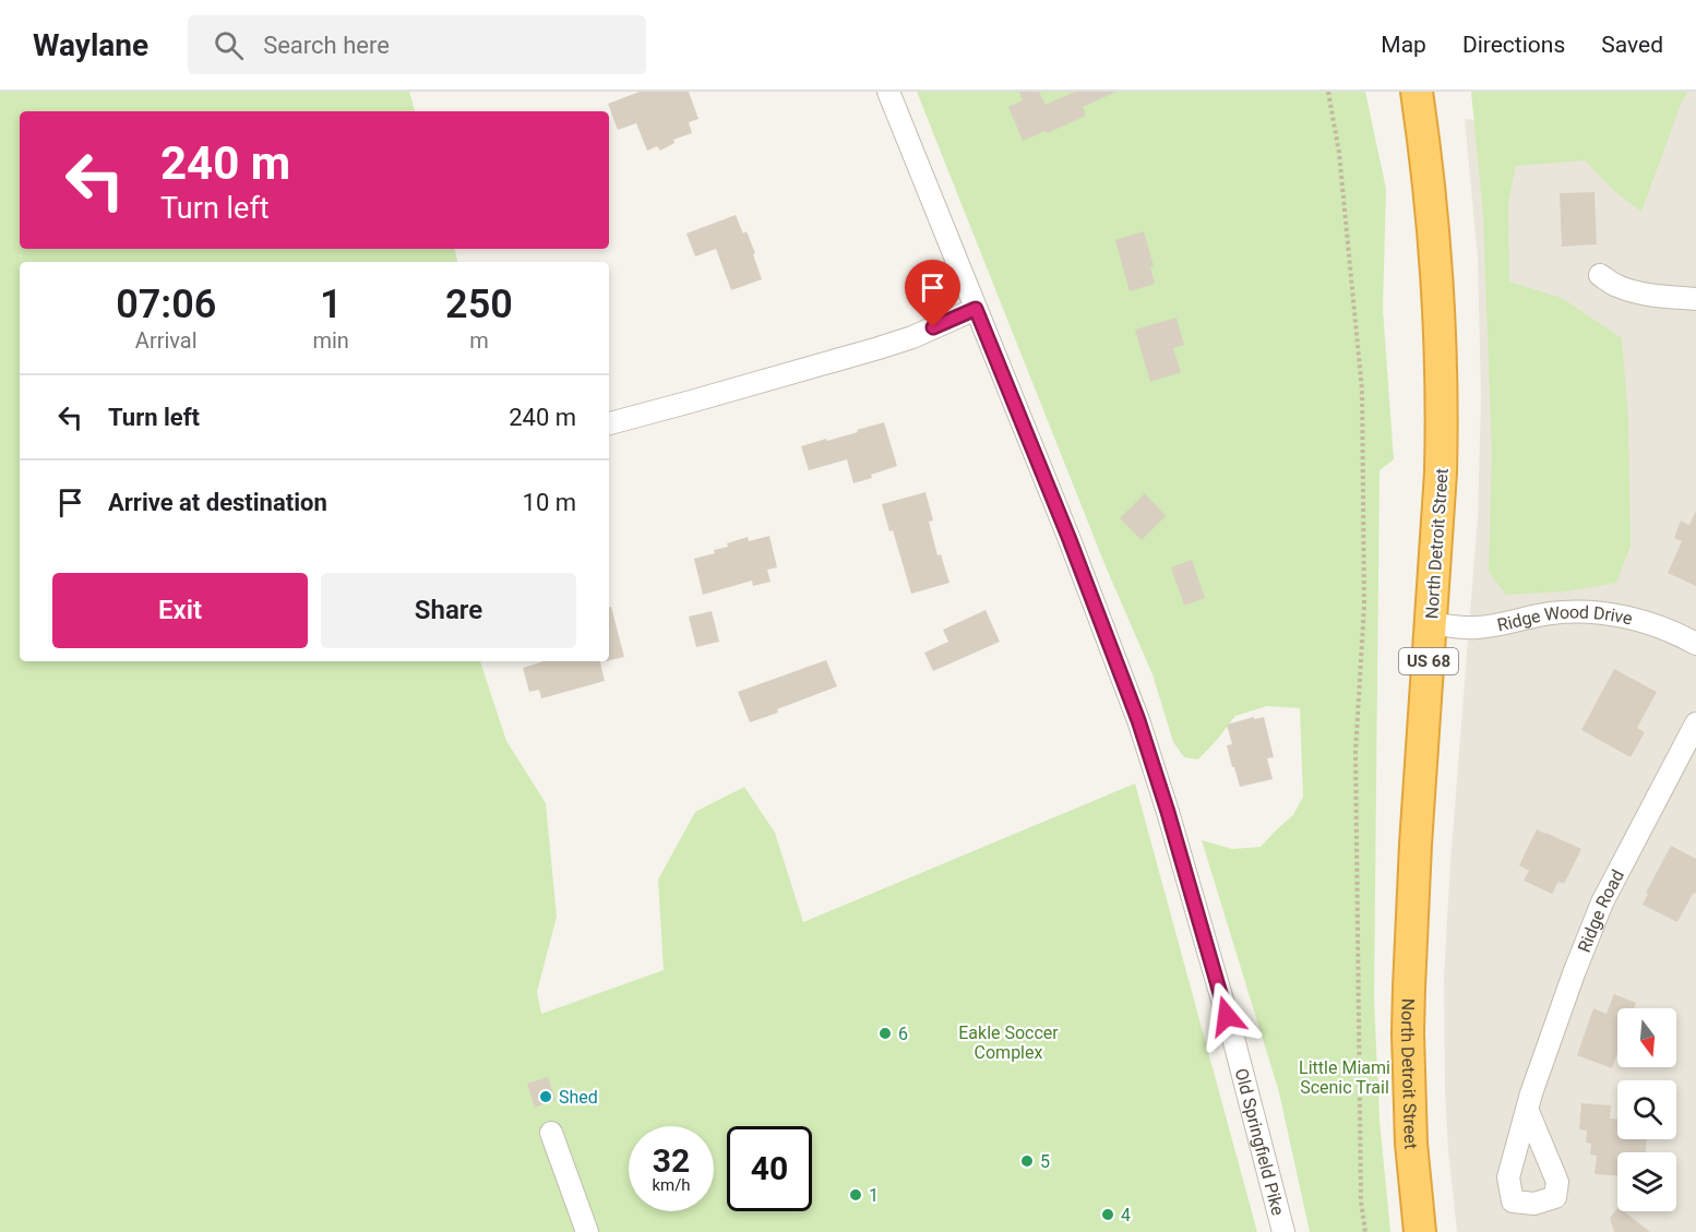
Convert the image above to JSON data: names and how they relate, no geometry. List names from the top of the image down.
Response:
{
  "streets": {
    "highway": ["North Detroit Street", "US 68"],
    "street": ["Ridge Wood Drive", "Ridge Road", "Old Springfield Pike"]
  },
  "crossings": [
    ["North Detroit Street", "Ridge Wood Drive"]
  ],
  "parks": ["Eakle Soccer Complex", "Little Miami Scenic Trail"],
  "places": [
    "6",
    "Shed",
    "5",
    "1",
    "4"
  ],
  "north": "bottom",
  "page": {
    "header": "Waylane",
    "search": "Search here",
    "nav": ["Map", "Directions", "Saved"],
    "turn": ["240 m", "Turn left"],
    "eta": [
      "07:06",
      "Arrival",
      "1",
      "min",
      "250",
      "m"
    ],
    "list": [
      {
        "name": "Turn left",
        "value": "240 m"
      },
      {
        "name": "Arrive at destination",
        "value": "10 m"
      }
    ],
    "buttons": ["Exit", "Share"],
    "speed": "32 km/h",
    "limit": "40"
  }
}
